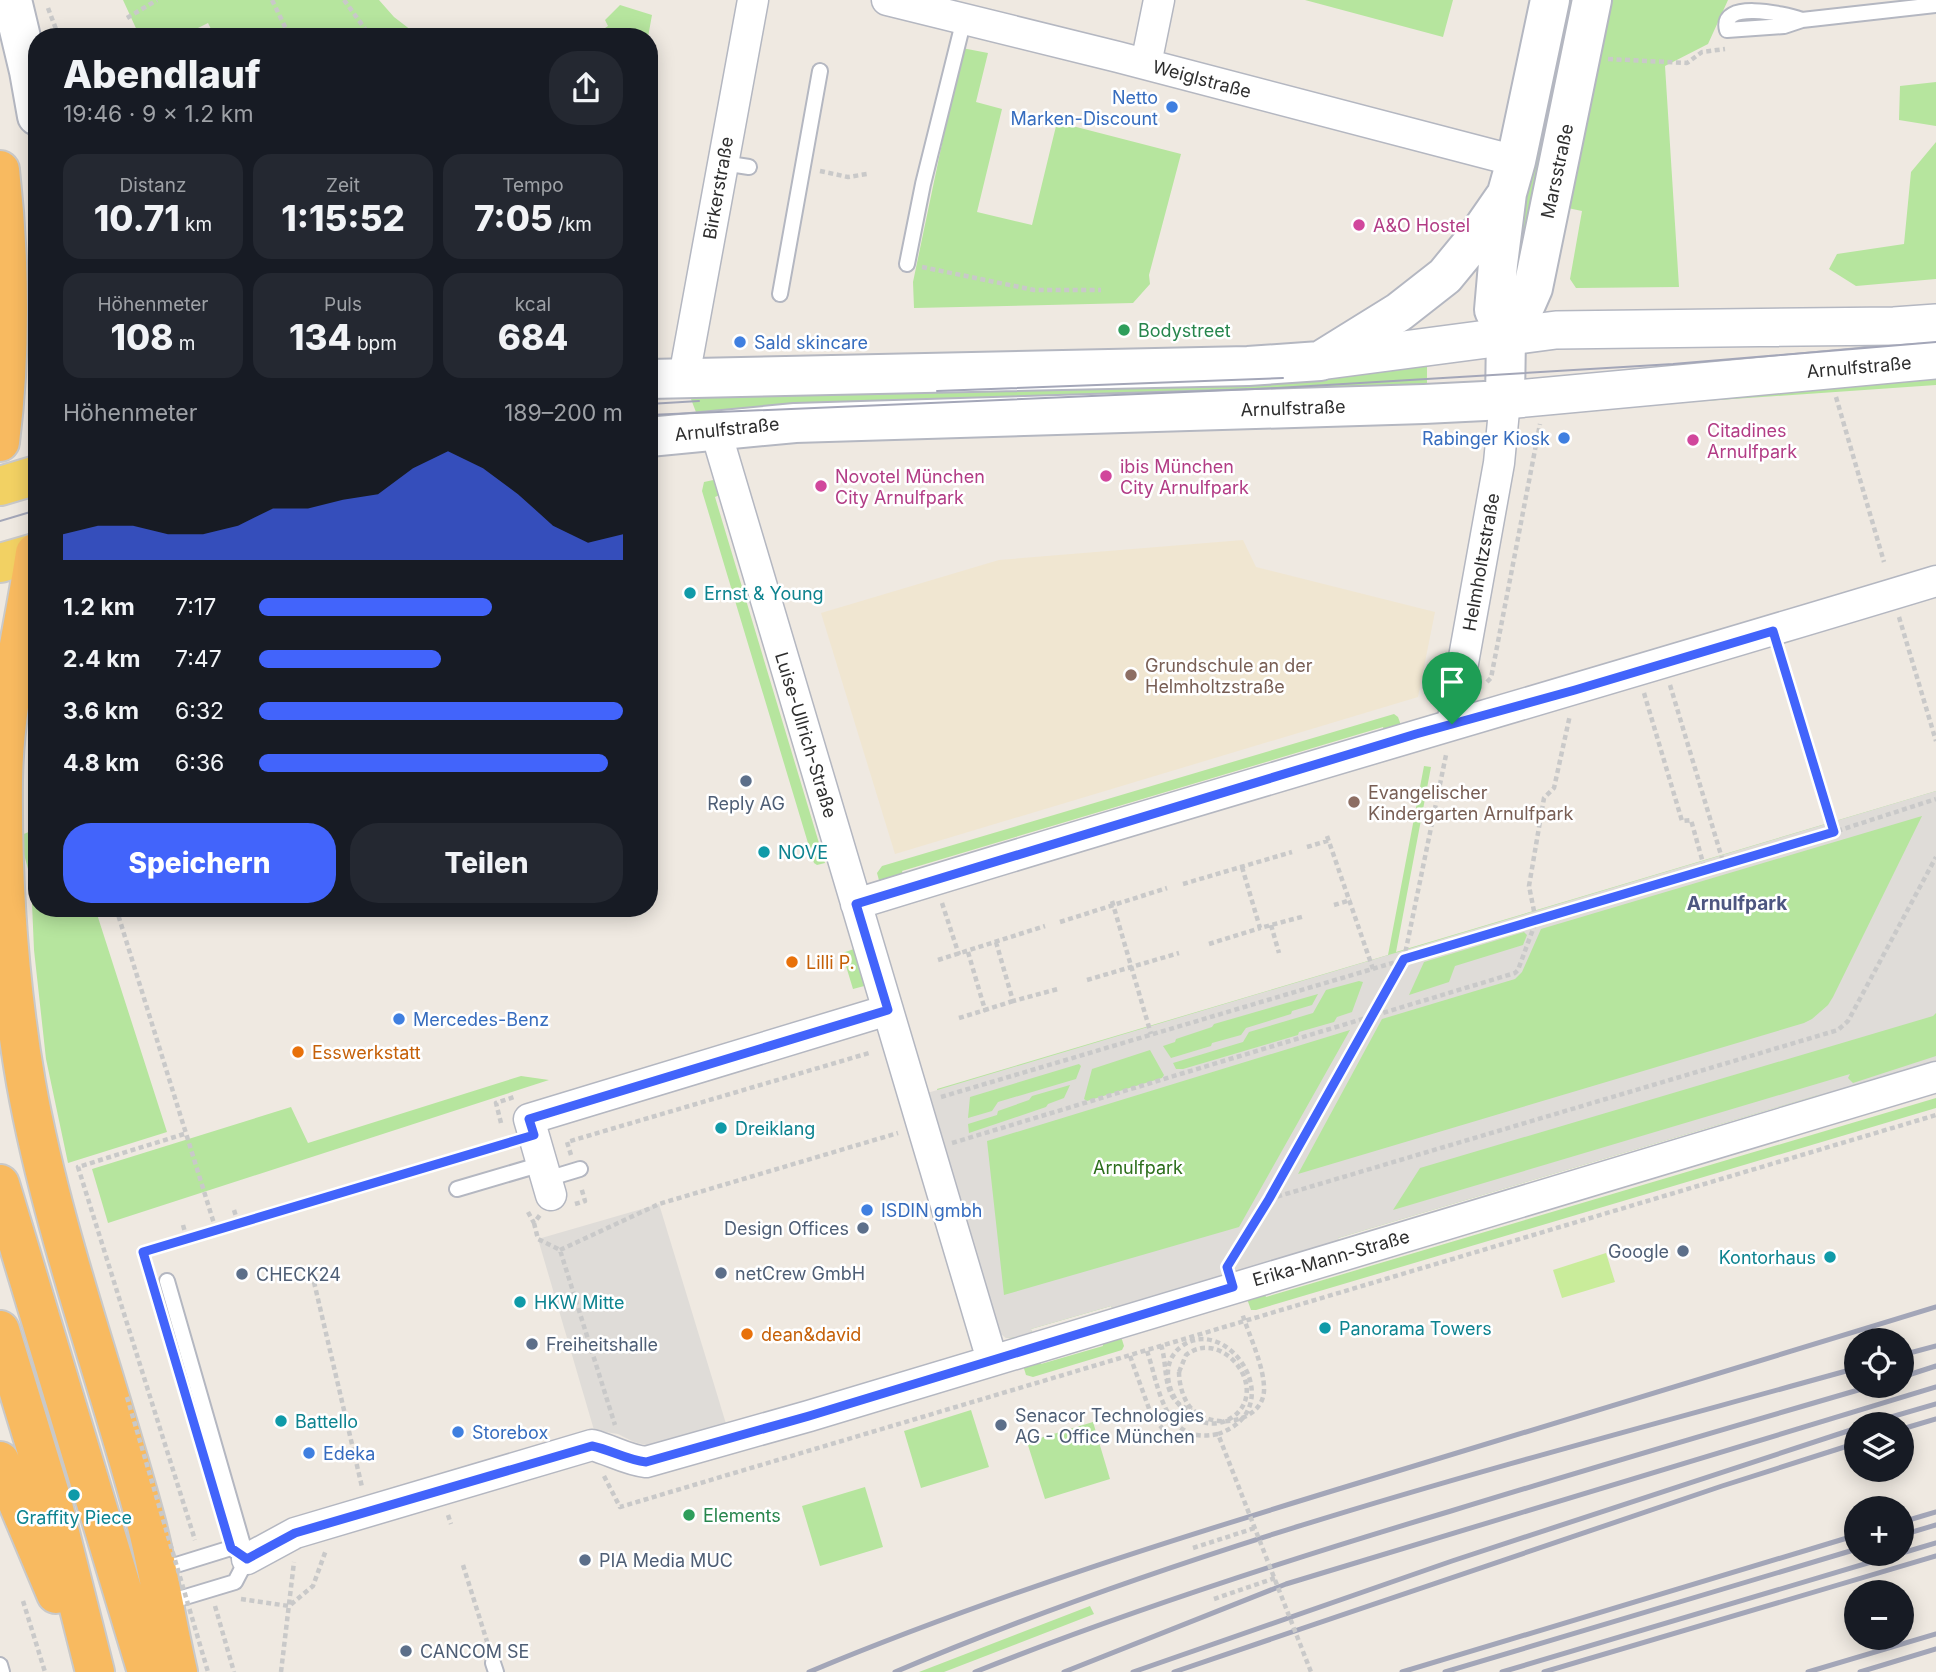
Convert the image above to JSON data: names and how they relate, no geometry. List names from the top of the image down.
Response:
{
  "streets": {
    "main road": ["Marsstraße", "Arnulfstraße"],
    "street": [
      "Weiglstraße",
      "Birkerstraße",
      "Helmholtzstraße",
      "Luise-Ullrich-Straße",
      "Erika-Mann-Straße"
    ]
  },
  "crossings": [
    ["Arnulfstraße", "Helmholtzstraße"],
    ["Arnulfstraße", "Luise-Ullrich-Straße"],
    ["Luise-Ullrich-Straße", "Erika-Mann-Straße"]
  ],
  "districts": ["Arnulfpark"],
  "parks": ["Arnulfpark"],
  "places": [
    "Netto Marken-Discount",
    "A&O Hostel",
    "Bodystreet",
    "Sald skincare",
    "Rabinger Kiosk",
    "Citadines Arnulfpark",
    "ibis München City Arnulfpark",
    "Novotel München City Arnulfpark",
    "Ernst & Young",
    "Grundschule an der Helmholtzstraße",
    "Reply AG",
    "Evangelischer Kindergarten Arnulfpark",
    "NOVE",
    "Lilli P.",
    "Mercedes-Benz",
    "Esswerkstatt",
    "Dreiklang",
    "ISDIN gmbh",
    "Design Offices",
    "Google",
    "Kontorhaus",
    "netCrew GmbH",
    "CHECK24",
    "HKW Mitte",
    "Panorama Towers",
    "dean&david",
    "Freiheitshalle",
    "Battello",
    "Senacor Technologies AG - Office München",
    "Storebox",
    "Edeka",
    "Graffity Piece",
    "Elements",
    "PIA Media MUC",
    "CANCOM SE"
  ],
  "page": {
    "heading": ["Abendlauf", "19:46 · 9 × 1.2 km"],
    "stats": [
      ["Distanz", "10.71 km"],
      ["Zeit", "1:15:52"],
      ["Tempo", "7:05 /km"],
      ["Höhenmeter", "108 m"],
      ["Puls", "134 bpm"],
      ["kcal", "684"]
    ],
    "chart": ["Höhenmeter", "189–200 m"],
    "list": [
      {
        "name": "1.2 km",
        "note": "7:17"
      },
      {
        "name": "2.4 km",
        "note": "7:47"
      },
      {
        "name": "3.6 km",
        "note": "6:32"
      },
      {
        "name": "4.8 km",
        "note": "6:36"
      }
    ],
    "buttons": ["Speichern", "Teilen"],
    "map_buttons": ["+", "−"]
  }
}
